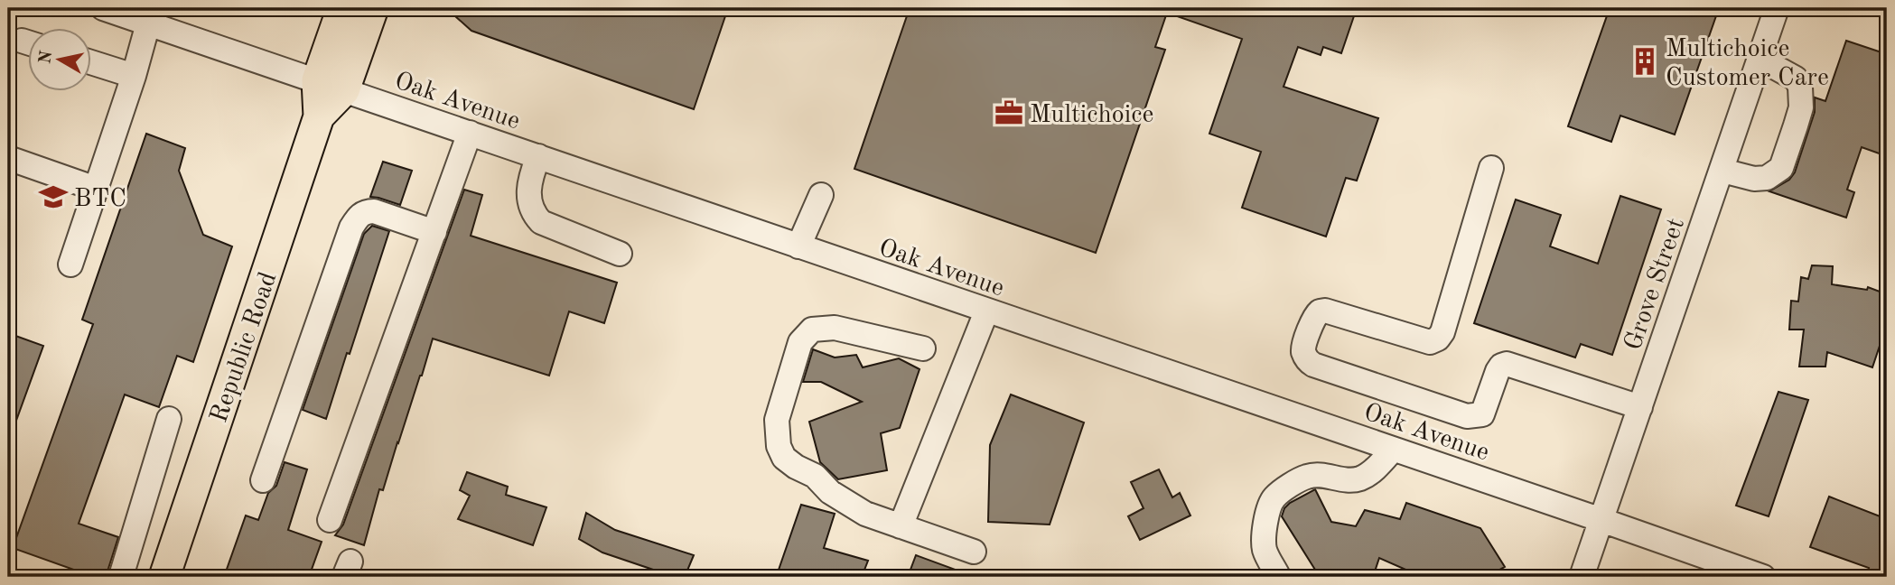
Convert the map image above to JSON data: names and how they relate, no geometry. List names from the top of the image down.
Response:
{
  "streets": {
    "main road": ["Republic Road"],
    "street": ["Oak Avenue", "Grove Street"]
  },
  "crossings": [
    ["Oak Avenue", "Grove Street"],
    ["Oak Avenue", "Republic Road"]
  ],
  "places": {
    "building": ["Multichoice Customer Care"],
    "office": ["Multichoice"],
    "school or university": ["BTC"]
  },
  "north": "left"
}
